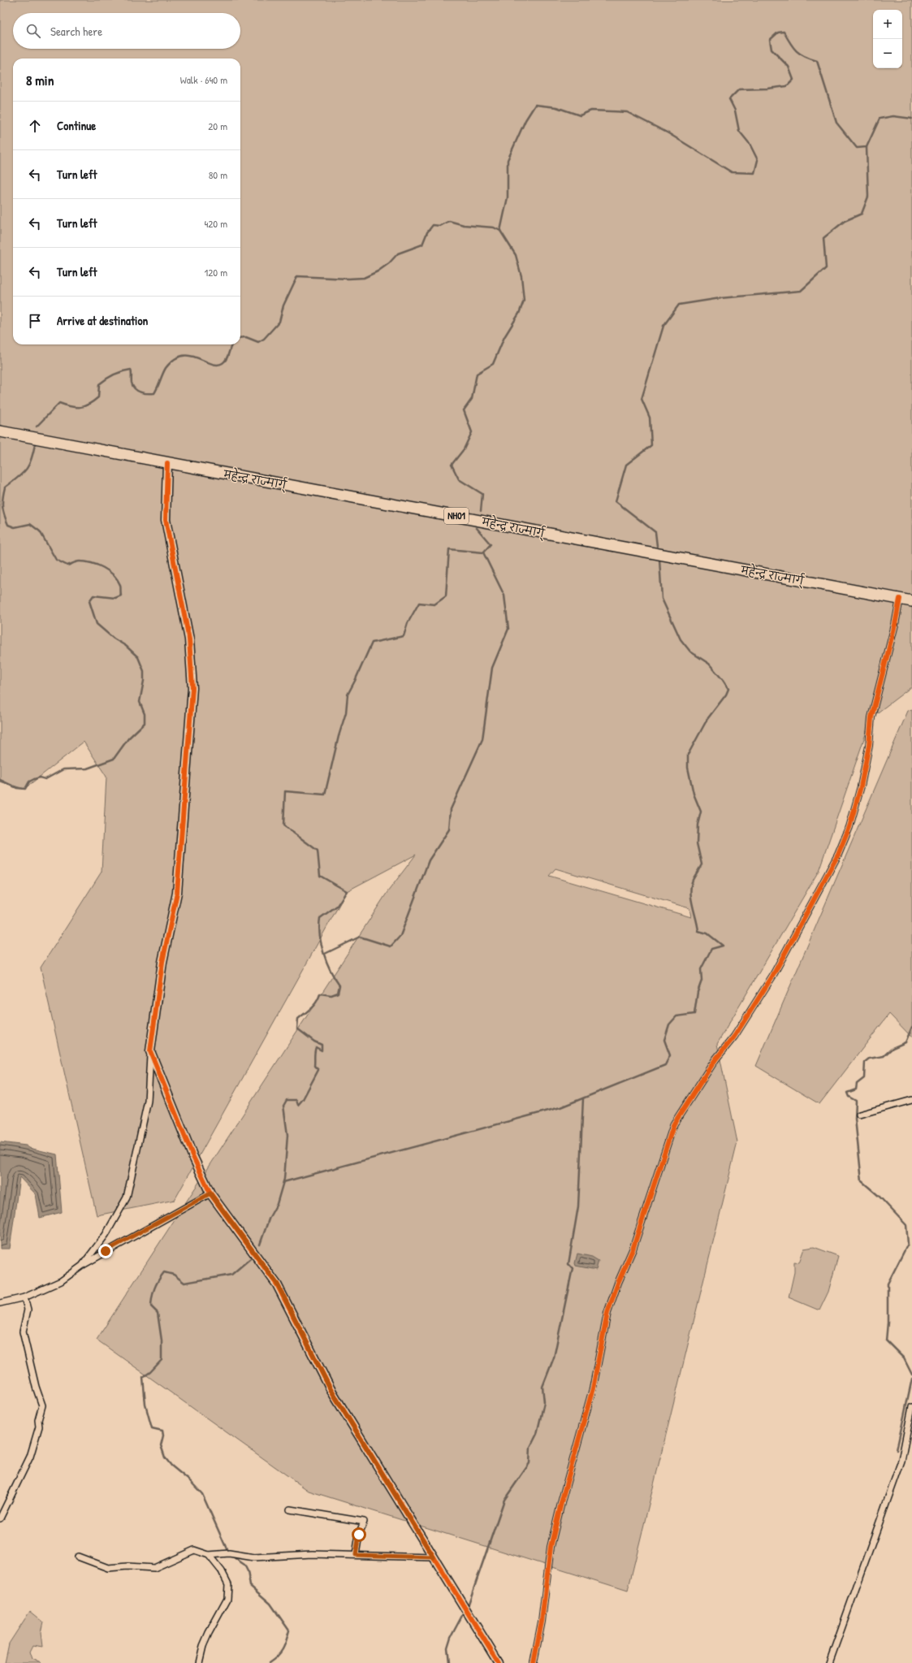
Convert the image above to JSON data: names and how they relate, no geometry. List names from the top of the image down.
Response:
{
  "streets": {
    "highway": ["महेन्द्र राज्मार्ग्", "NH01"]
  },
  "page": {
    "map_buttons": ["+", "−"],
    "search": "Search here",
    "heading": ["8 min", "Walk · 640 m"],
    "list": [
      ["Continue", "20 m"],
      ["Turn left", "80 m"],
      ["Turn left", "420 m"],
      ["Turn left", "120 m"],
      "Arrive at destination"
    ]
  }
}
